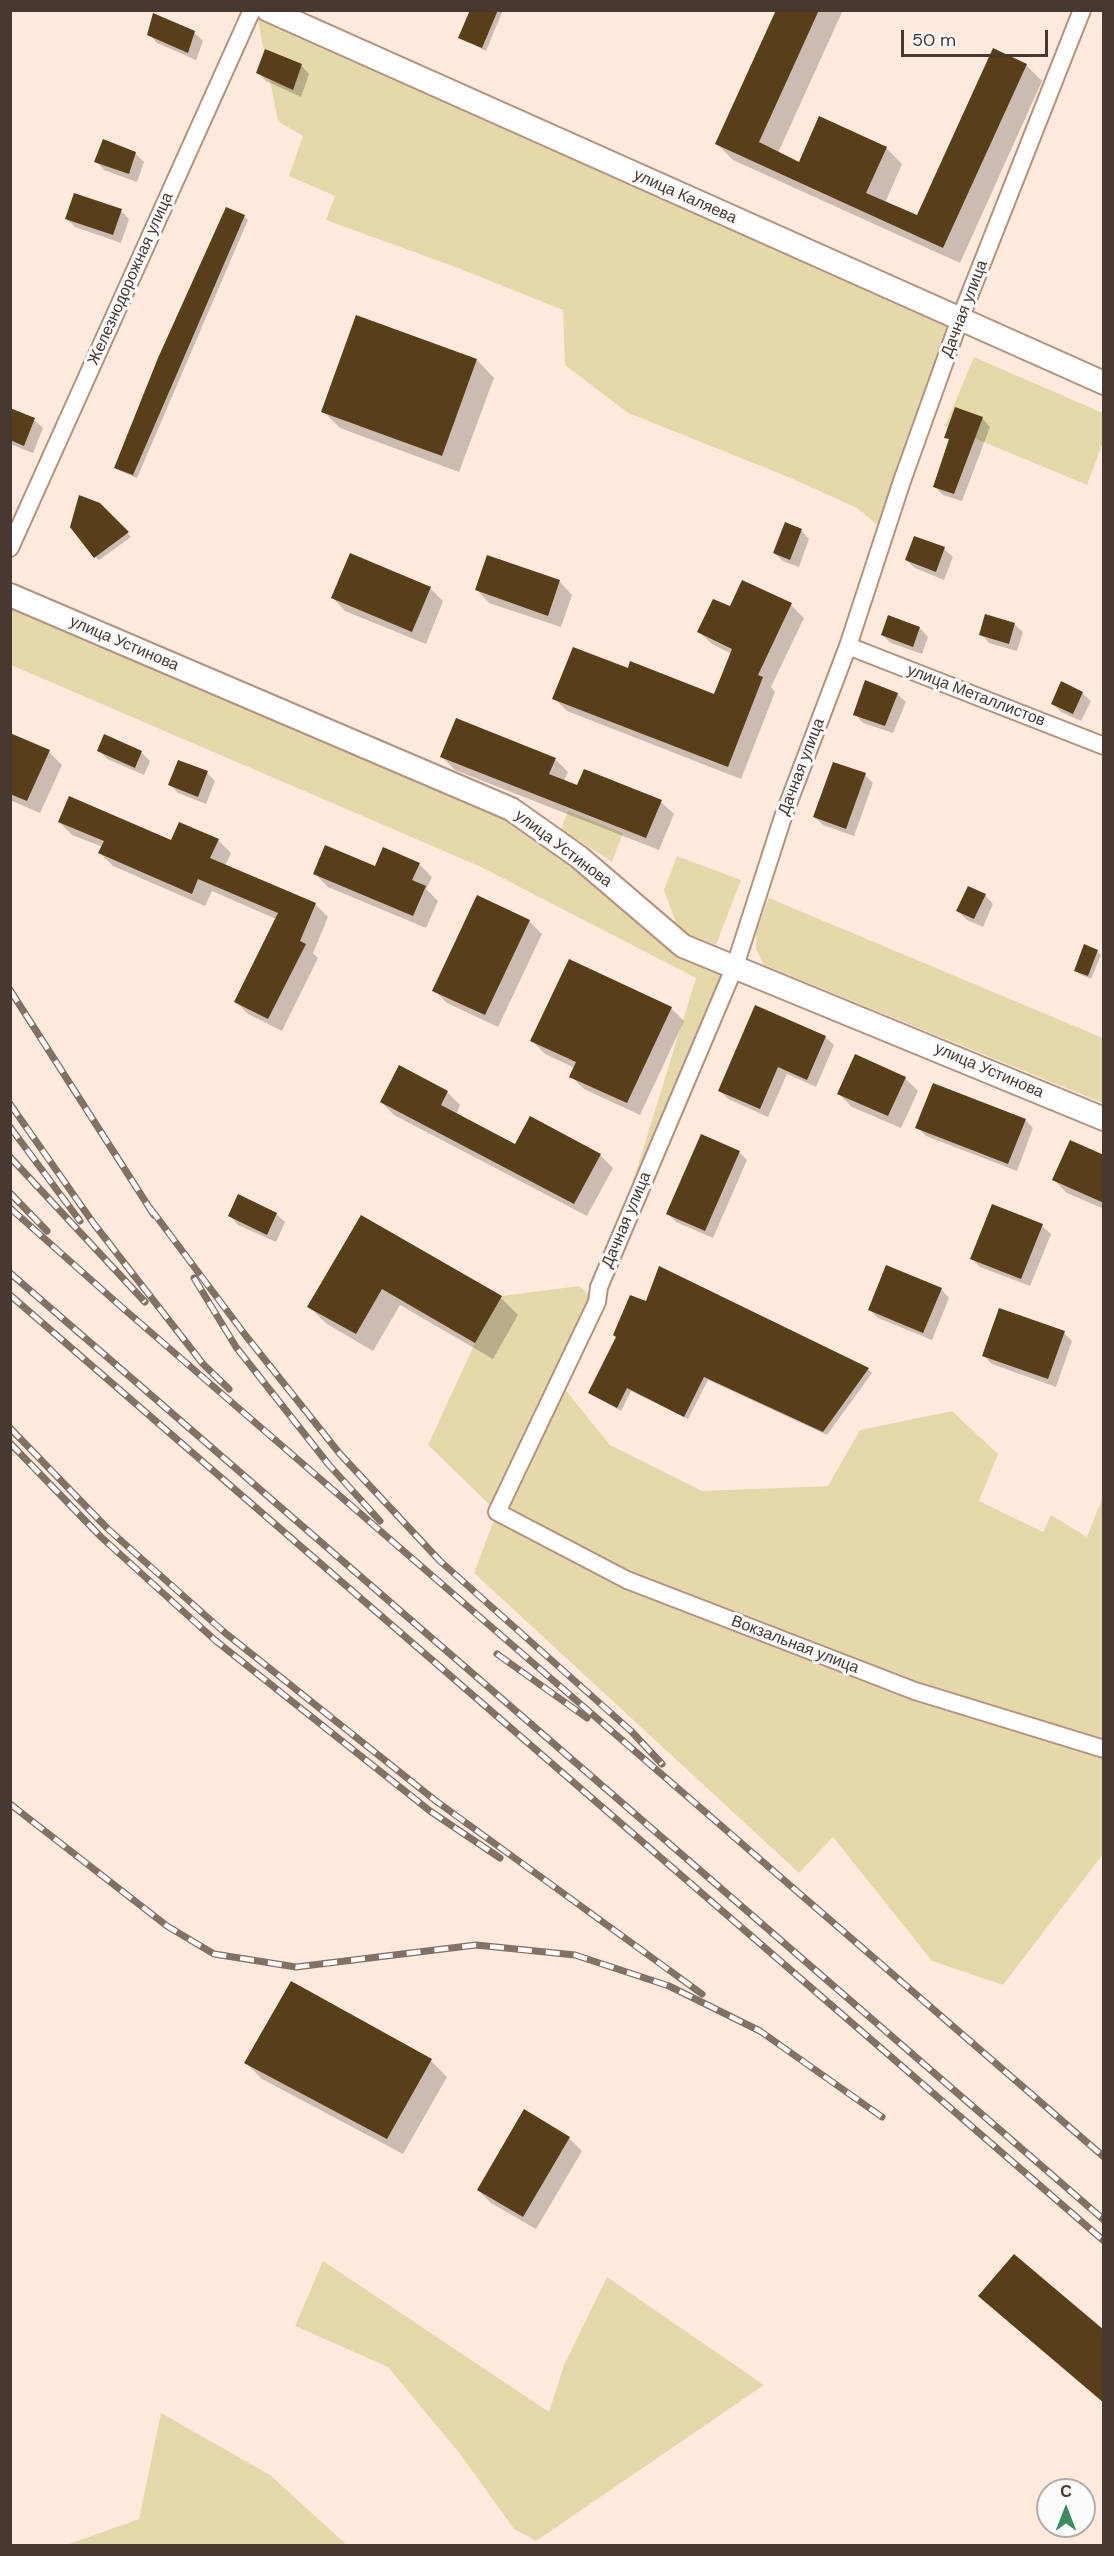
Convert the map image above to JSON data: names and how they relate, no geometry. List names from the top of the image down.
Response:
{
  "streets": {
    "street": [
      "улица Каляева",
      "Железнодорожная улица",
      "Дачная улица",
      "улица Устинова",
      "улица Металлистов",
      "Вокзальная улица"
    ]
  },
  "crossings": [
    ["улица Каляева", "Дачная улица"],
    ["Дачная улица", "улица Устинова"],
    ["Дачная улица", "улица Металлистов"],
    ["Дачная улица", "Вокзальная улица"]
  ],
  "scale_bar": "50 m",
  "north": "top"
}
